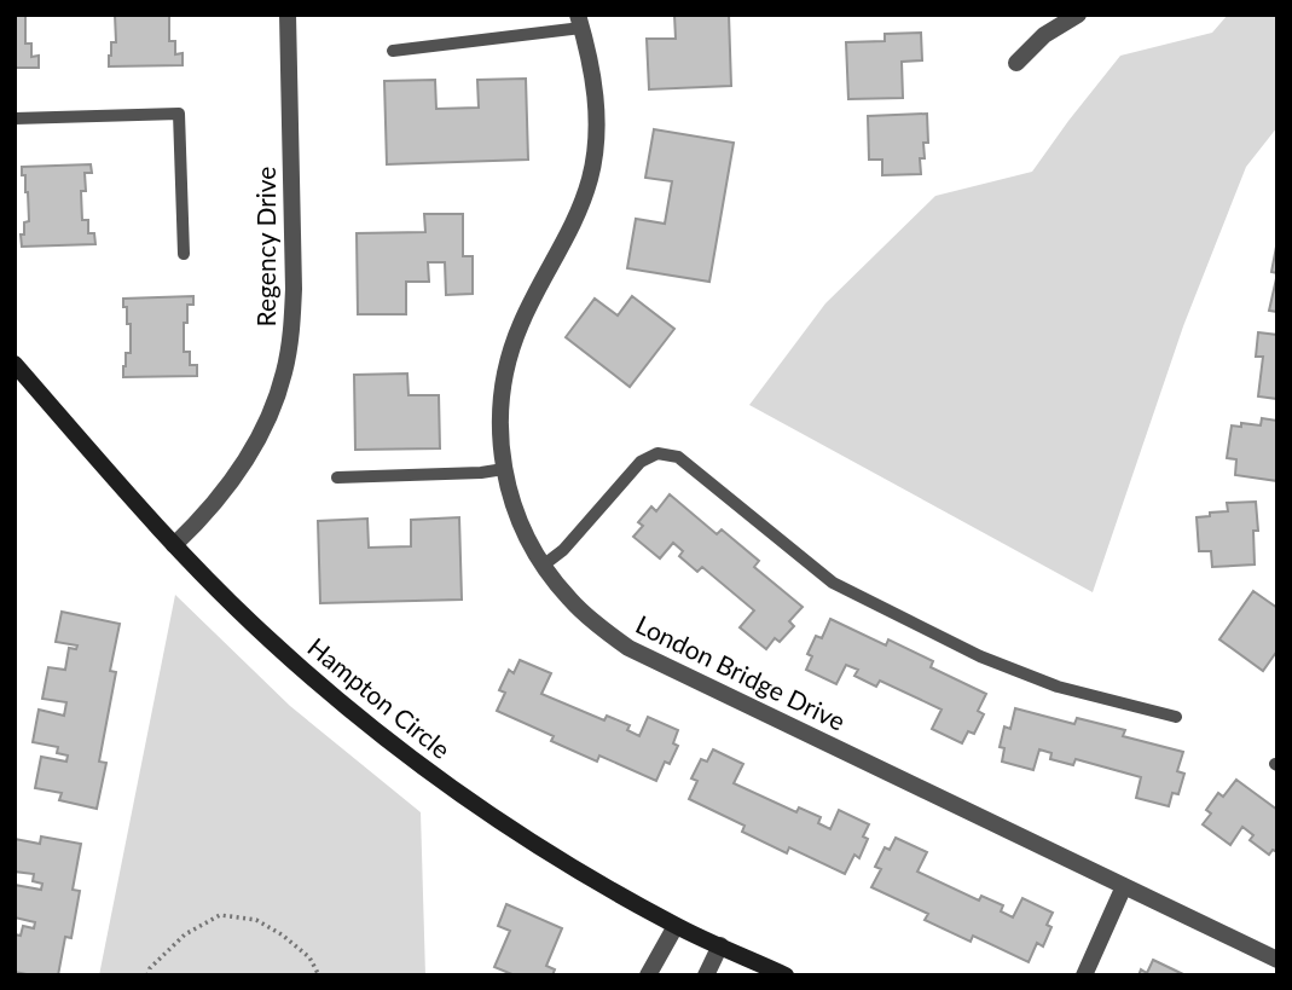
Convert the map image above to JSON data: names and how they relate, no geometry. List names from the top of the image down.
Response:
{
  "streets": {
    "street": ["Regency Drive", "London Bridge Drive", "Hampton Circle"]
  },
  "crossings": [
    ["Regency Drive", "Hampton Circle"]
  ]
}
